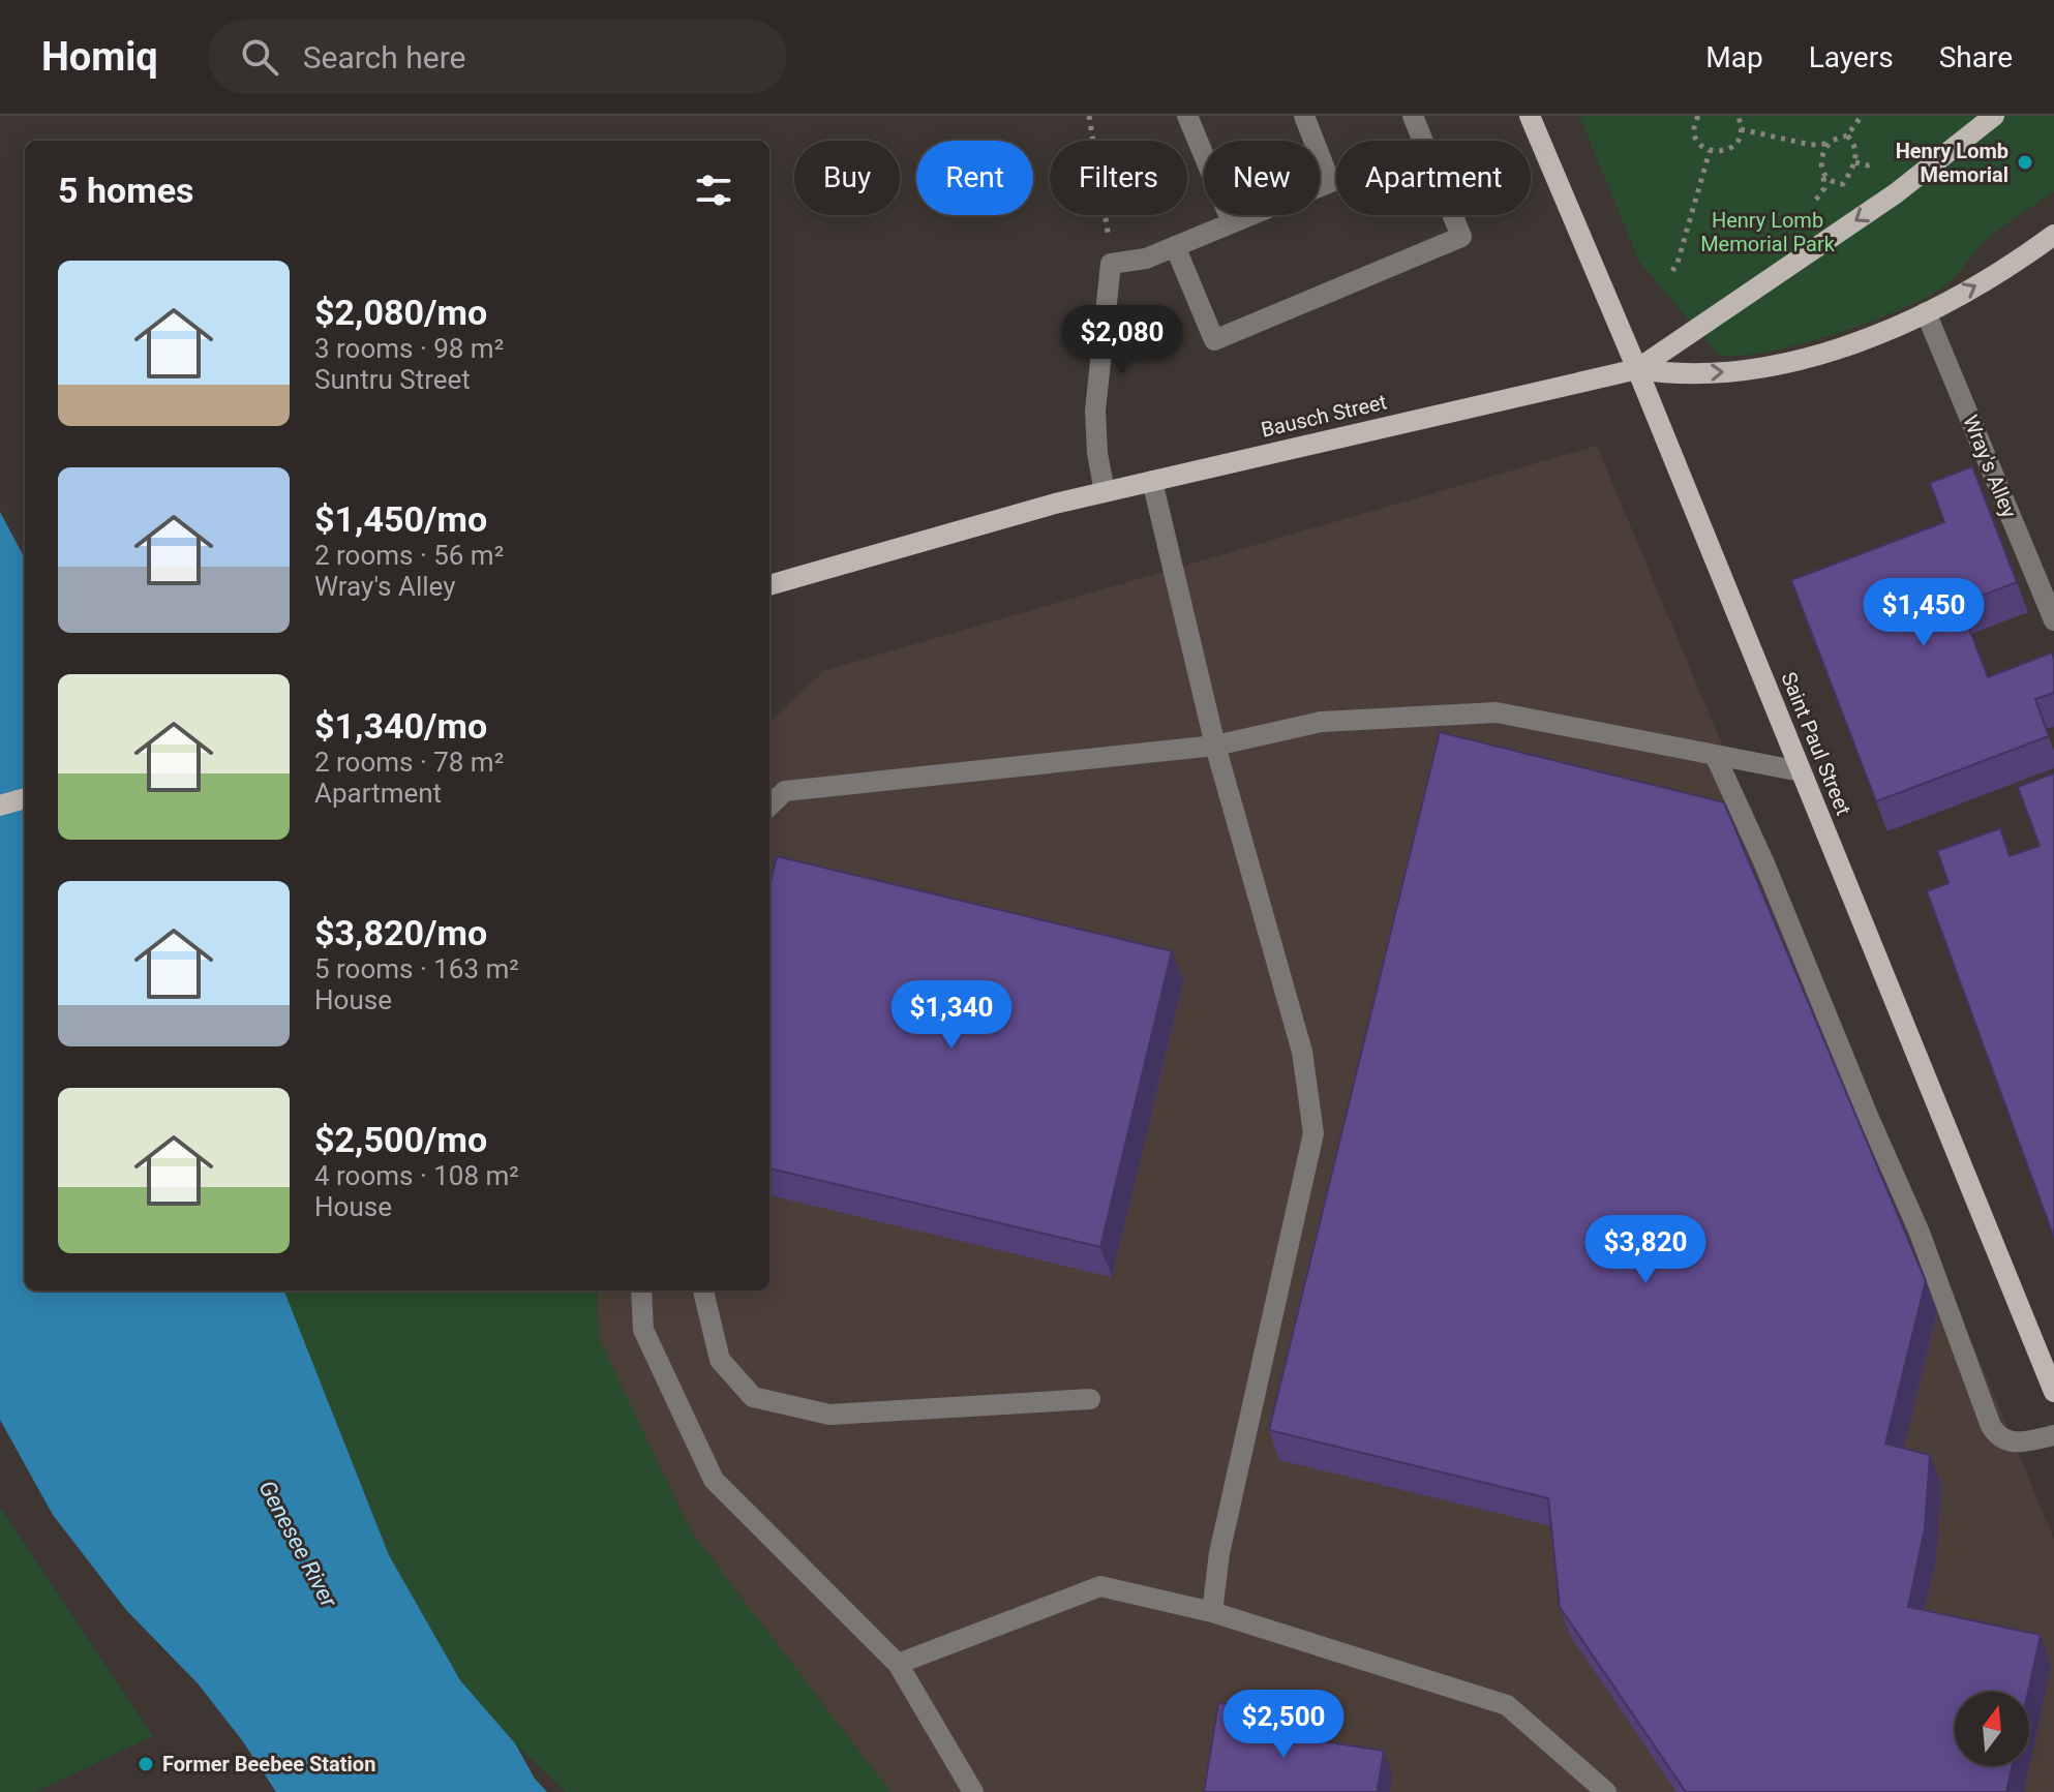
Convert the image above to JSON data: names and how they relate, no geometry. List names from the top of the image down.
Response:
{
  "streets": {
    "main road": ["Bausch Street", "Saint Paul Street"],
    "street": ["Wray's Alley"]
  },
  "crossings": [
    ["Bausch Street", "Saint Paul Street"]
  ],
  "water": ["Genesee River"],
  "parks": ["Henry Lomb Memorial Park"],
  "places": ["Henry Lomb Memorial", "Former Beebee Station"],
  "north": "top",
  "page": {
    "header": "Homiq",
    "search": "Search here",
    "nav": ["Map", "Layers", "Share"],
    "chip": [
      "Buy",
      "Rent",
      "Filters",
      "New",
      "Apartment"
    ],
    "heading": "5 homes",
    "list": [
      {
        "name": "$2,080/mo",
        "note": "3 rooms · 98 m² · Suntru Street"
      },
      {
        "name": "$1,450/mo",
        "note": "2 rooms · 56 m² · Wray's Alley"
      },
      {
        "name": "$1,340/mo",
        "note": "2 rooms · 78 m² · Apartment"
      },
      {
        "name": "$3,820/mo",
        "note": "5 rooms · 163 m² · House"
      },
      {
        "name": "$2,500/mo",
        "note": "4 rooms · 108 m² · House"
      }
    ],
    "price": [
      "$2,080",
      "$1,450",
      "$1,340",
      "$3,820",
      "$2,500"
    ]
  }
}
